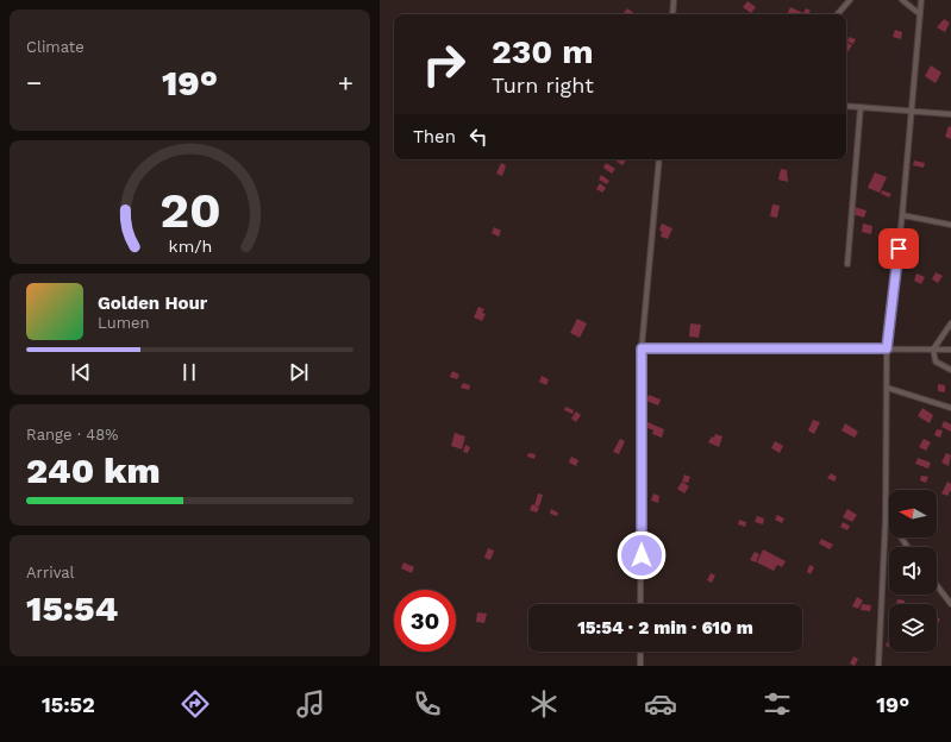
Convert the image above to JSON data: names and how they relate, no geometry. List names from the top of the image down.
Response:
{
  "north": "left",
  "page": {
    "tile": [
      "Climate",
      ["Range · 48%", "240 km"],
      ["Arrival", "15:54"]
    ],
    "turn": ["230 m", "Turn right"],
    "heat": ["−", "19°", "+"],
    "then": "Then",
    "song": ["Golden Hour", "Lumen"],
    "limit": "30",
    "trip": "15:54 · 2 min · 610 m",
    "tabs": ["15:52", "19°"],
    "gauge": ["20", "km/h"]
  }
}
